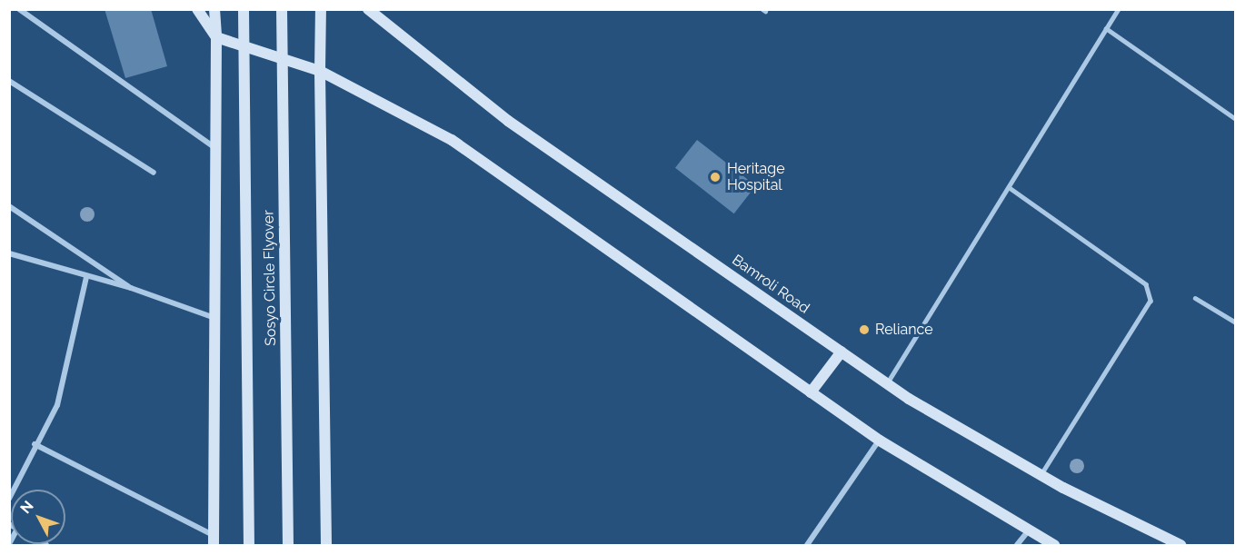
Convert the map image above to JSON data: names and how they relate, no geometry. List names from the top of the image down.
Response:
{
  "streets": {
    "street": ["Sosyo Circle Flyover", "Bamroli Road"]
  },
  "places": ["Heritage Hospital", "Reliance"],
  "north": "top left"
}
